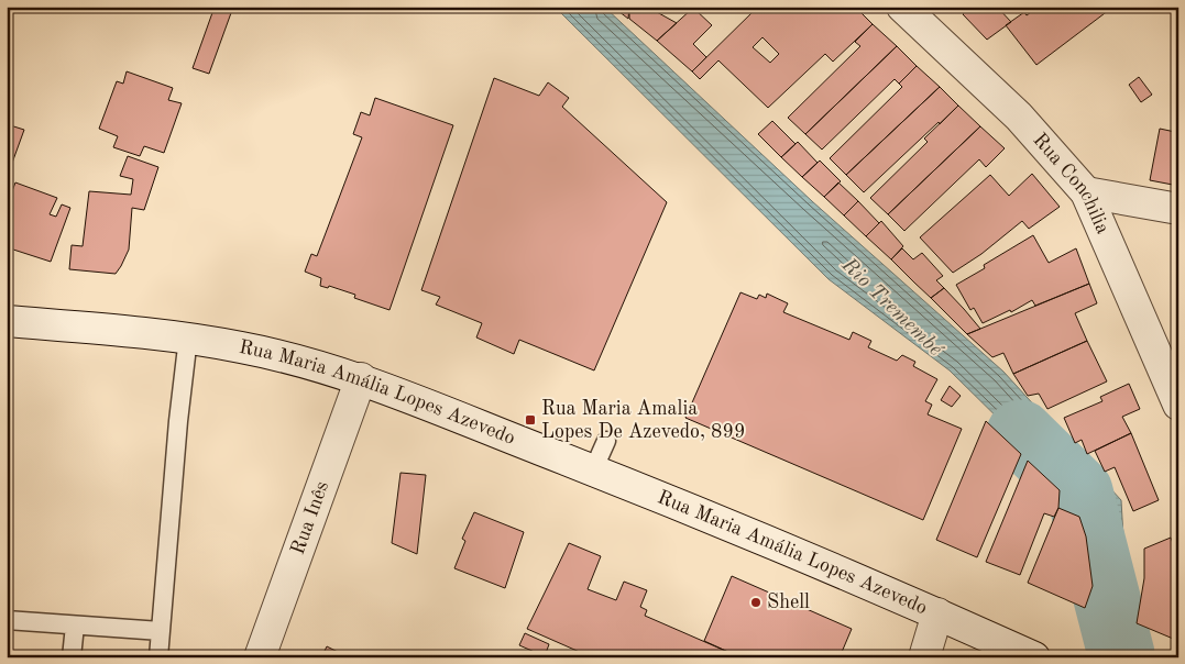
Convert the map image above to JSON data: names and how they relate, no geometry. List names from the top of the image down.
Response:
{
  "streets": {
    "main road": ["Rua Conchilia", "Rua Maria Amália Lopes Azevedo", "Rua Inês"]
  },
  "crossings": [
    ["Rua Maria Amália Lopes Azevedo", "Rua Inês"]
  ],
  "water": ["Rio Tremembé"],
  "places": {
    "transit": ["Rua Maria Amalia Lopes De Azevedo, 899"],
    "other": ["Shell"]
  }
}
